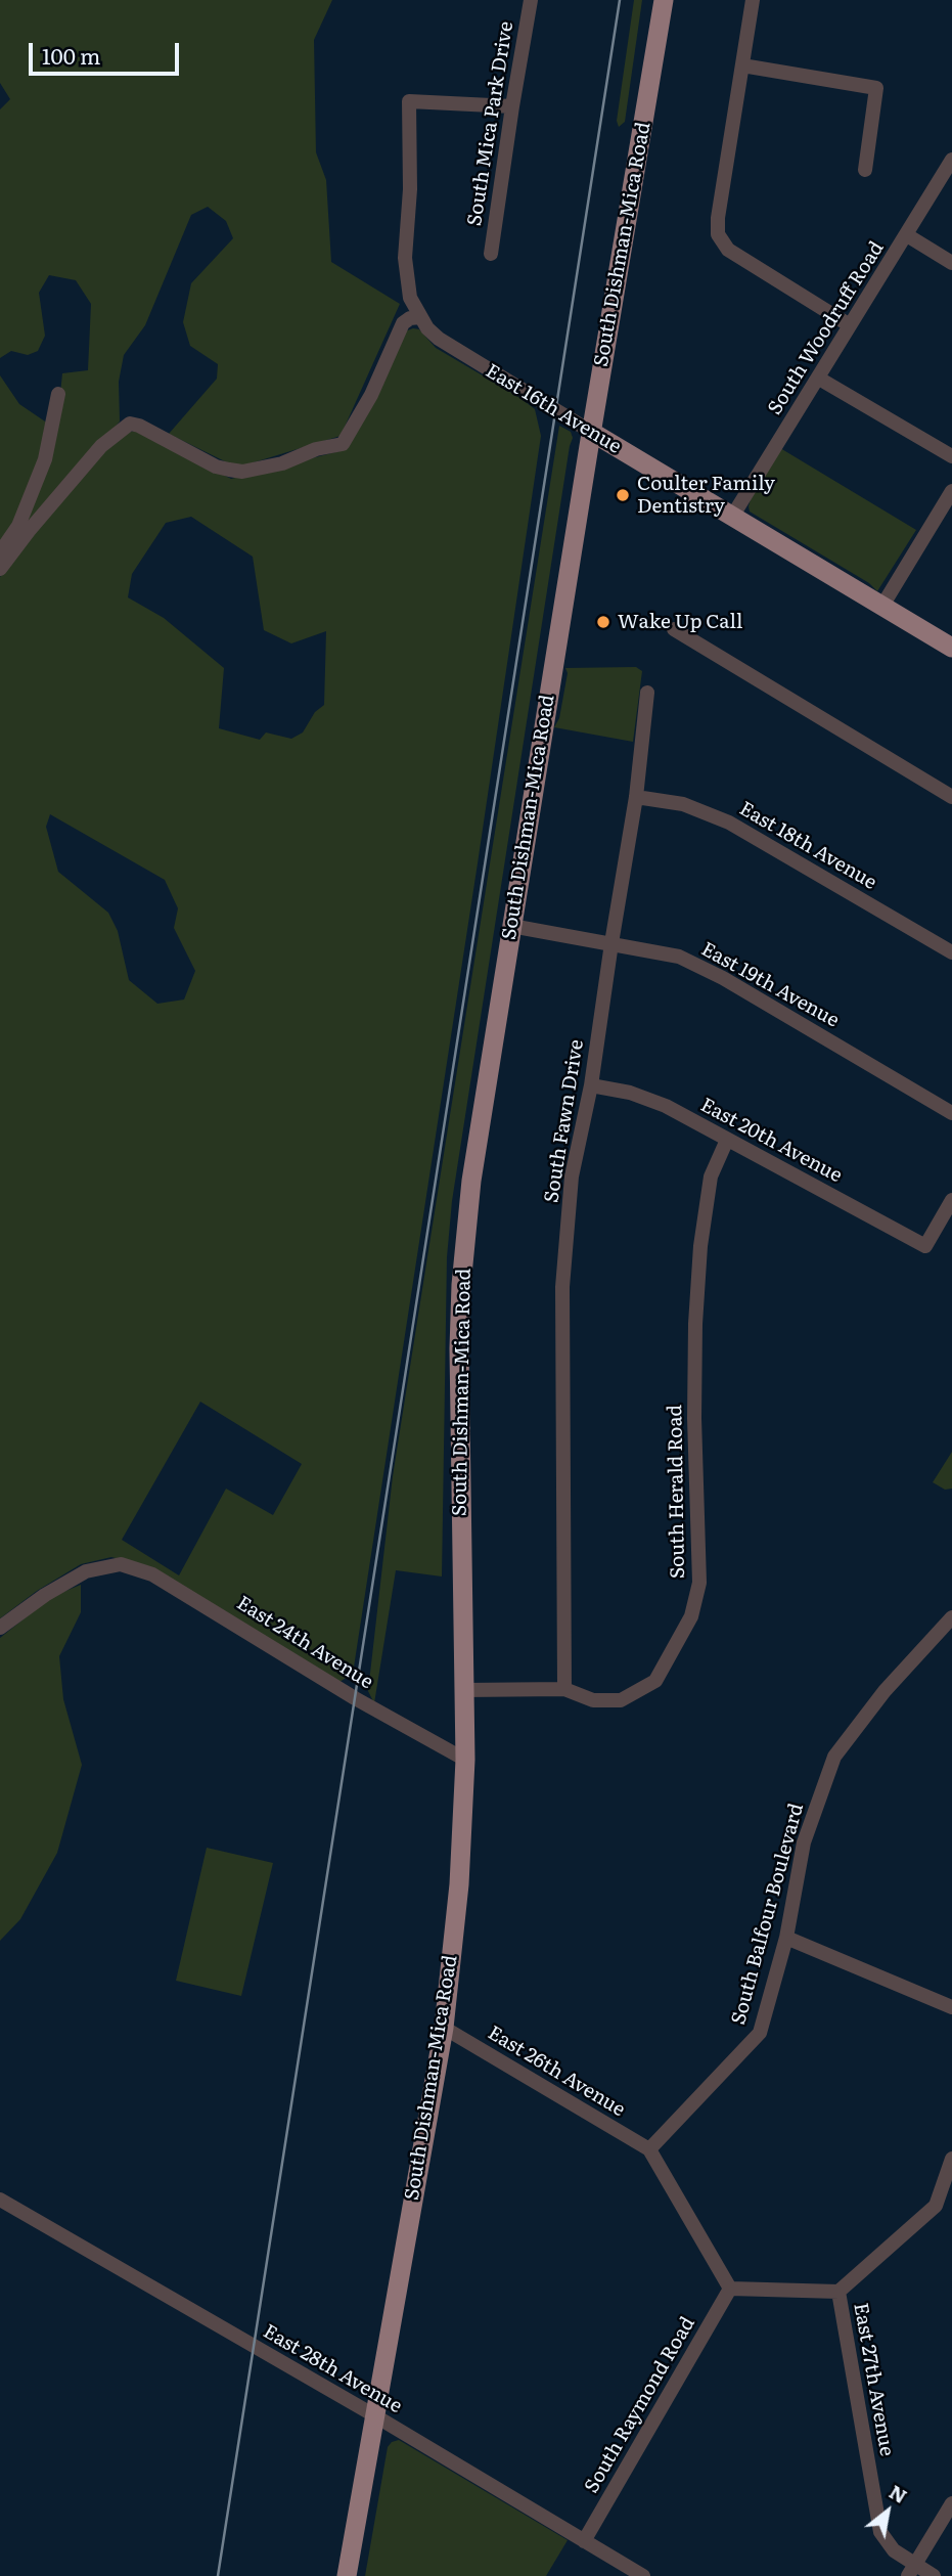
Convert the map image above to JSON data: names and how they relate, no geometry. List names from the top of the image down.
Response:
{
  "streets": {
    "main road": ["South Dishman-Mica Road", "East 16th Avenue"],
    "street": [
      "South Mica Park Drive",
      "South Woodruff Road",
      "East 18th Avenue",
      "East 19th Avenue",
      "South Fawn Drive",
      "East 20th Avenue",
      "South Herald Road",
      "East 24th Avenue",
      "South Balfour Boulevard",
      "East 26th Avenue",
      "East 28th Avenue",
      "East 27th Avenue",
      "South Raymond Road"
    ]
  },
  "crossings": [
    ["South Dishman-Mica Road", "East 16th Avenue"],
    ["South Dishman-Mica Road", "East 19th Avenue"],
    ["South Dishman-Mica Road", "South Herald Road"],
    ["South Dishman-Mica Road", "East 24th Avenue"],
    ["South Dishman-Mica Road", "East 26th Avenue"],
    ["South Dishman-Mica Road", "East 28th Avenue"],
    ["South Woodruff Road", "East 16th Avenue"],
    ["East 18th Avenue", "South Fawn Drive"],
    ["East 19th Avenue", "South Fawn Drive"],
    ["South Fawn Drive", "East 20th Avenue"],
    ["South Fawn Drive", "South Herald Road"],
    ["East 20th Avenue", "South Herald Road"],
    ["South Balfour Boulevard", "East 26th Avenue"],
    ["East 28th Avenue", "South Raymond Road"]
  ],
  "places": ["Coulter Family Dentistry", "Wake Up Call"],
  "scale_bar": "100 m",
  "north": "top right"
}
